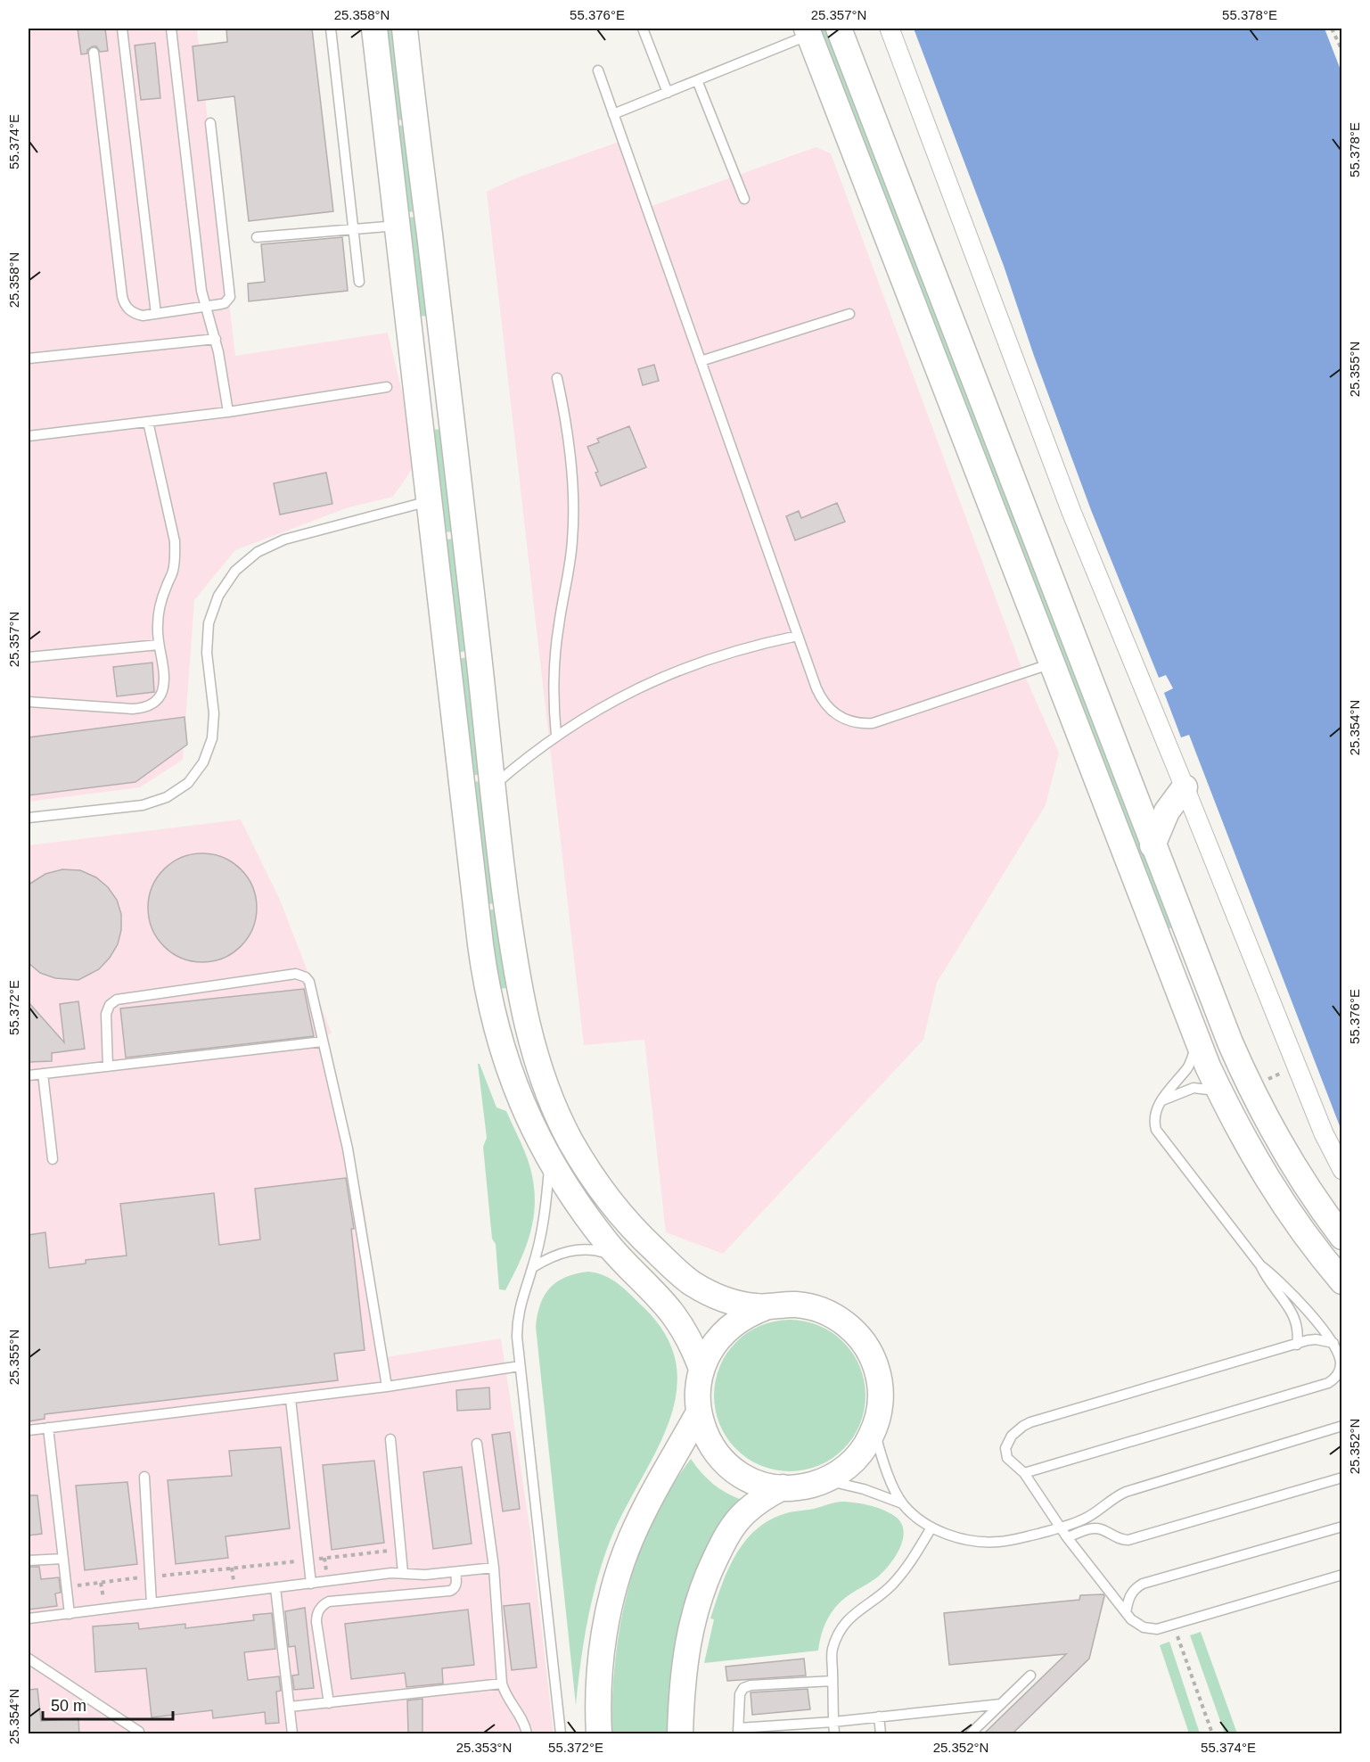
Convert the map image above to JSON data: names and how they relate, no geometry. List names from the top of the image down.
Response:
{
  "scale_bar": "50 m",
  "coordinates": [
    "25.358°N",
    "55.376°E",
    "25.357°N",
    "55.378°E",
    "55.374°E",
    "25.355°N",
    "25.354°N",
    "55.372°E",
    "25.352°N",
    "25.353°N"
  ]
}
